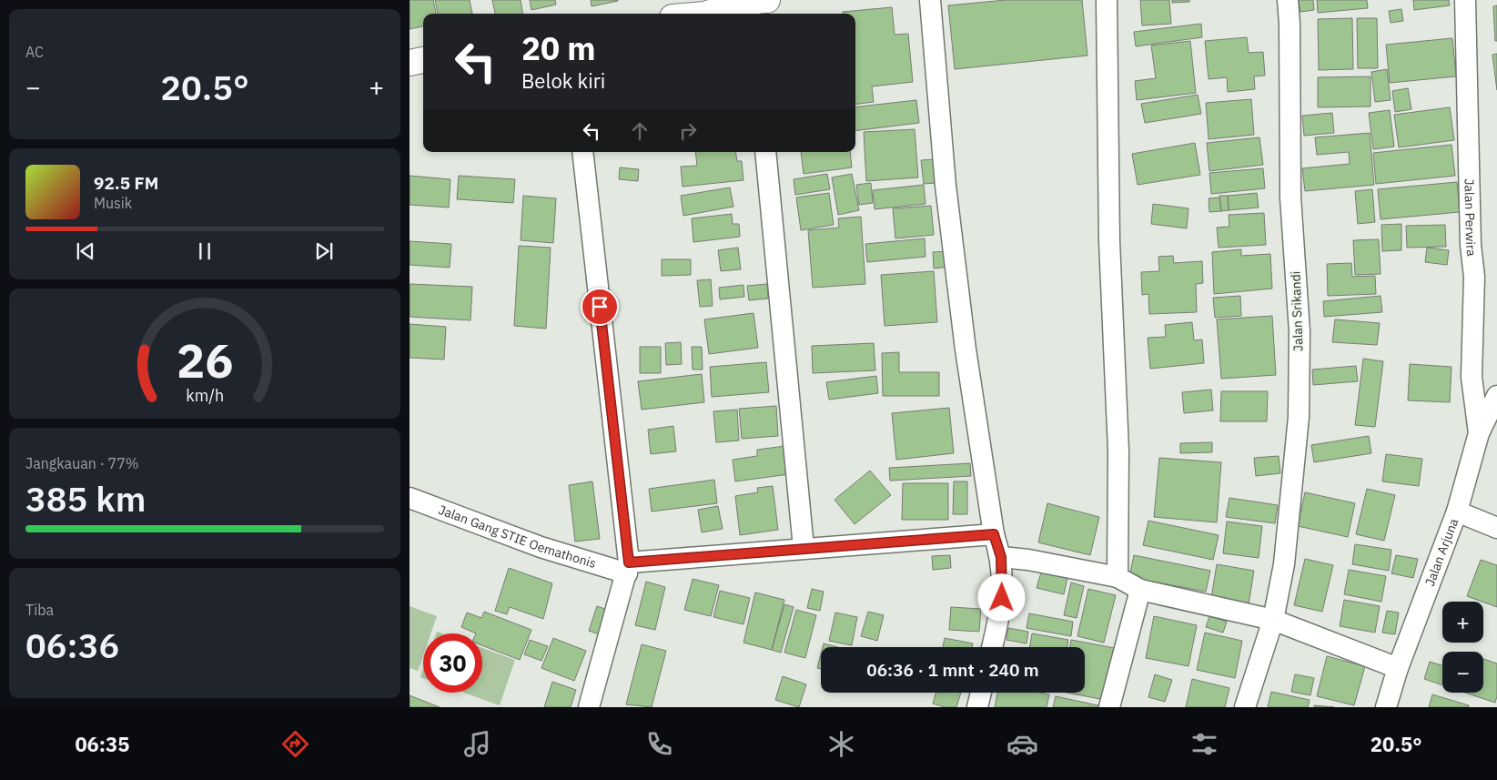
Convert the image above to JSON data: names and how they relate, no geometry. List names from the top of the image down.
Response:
{
  "streets": {
    "street": [
      "Jalan Perwira",
      "Jalan Srikandi",
      "Jalan Gang STIE Oemathonis",
      "Jalan Arjuna"
    ]
  },
  "crossings": [
    ["Jalan Perwira", "Jalan Arjuna"]
  ],
  "page": {
    "tile": [
      "AC",
      ["Jangkauan · 77%", "385 km"],
      ["Tiba", "06:36"]
    ],
    "turn": ["20 m", "Belok kiri"],
    "heat": ["−", "20.5°", "+"],
    "song": ["92.5 FM", "Musik"],
    "map_buttons": ["+", "−"],
    "limit": "30",
    "trip": "06:36 · 1 mnt · 240 m",
    "tabs": ["06:35", "20.5°"],
    "gauge": ["26", "km/h"]
  }
}
